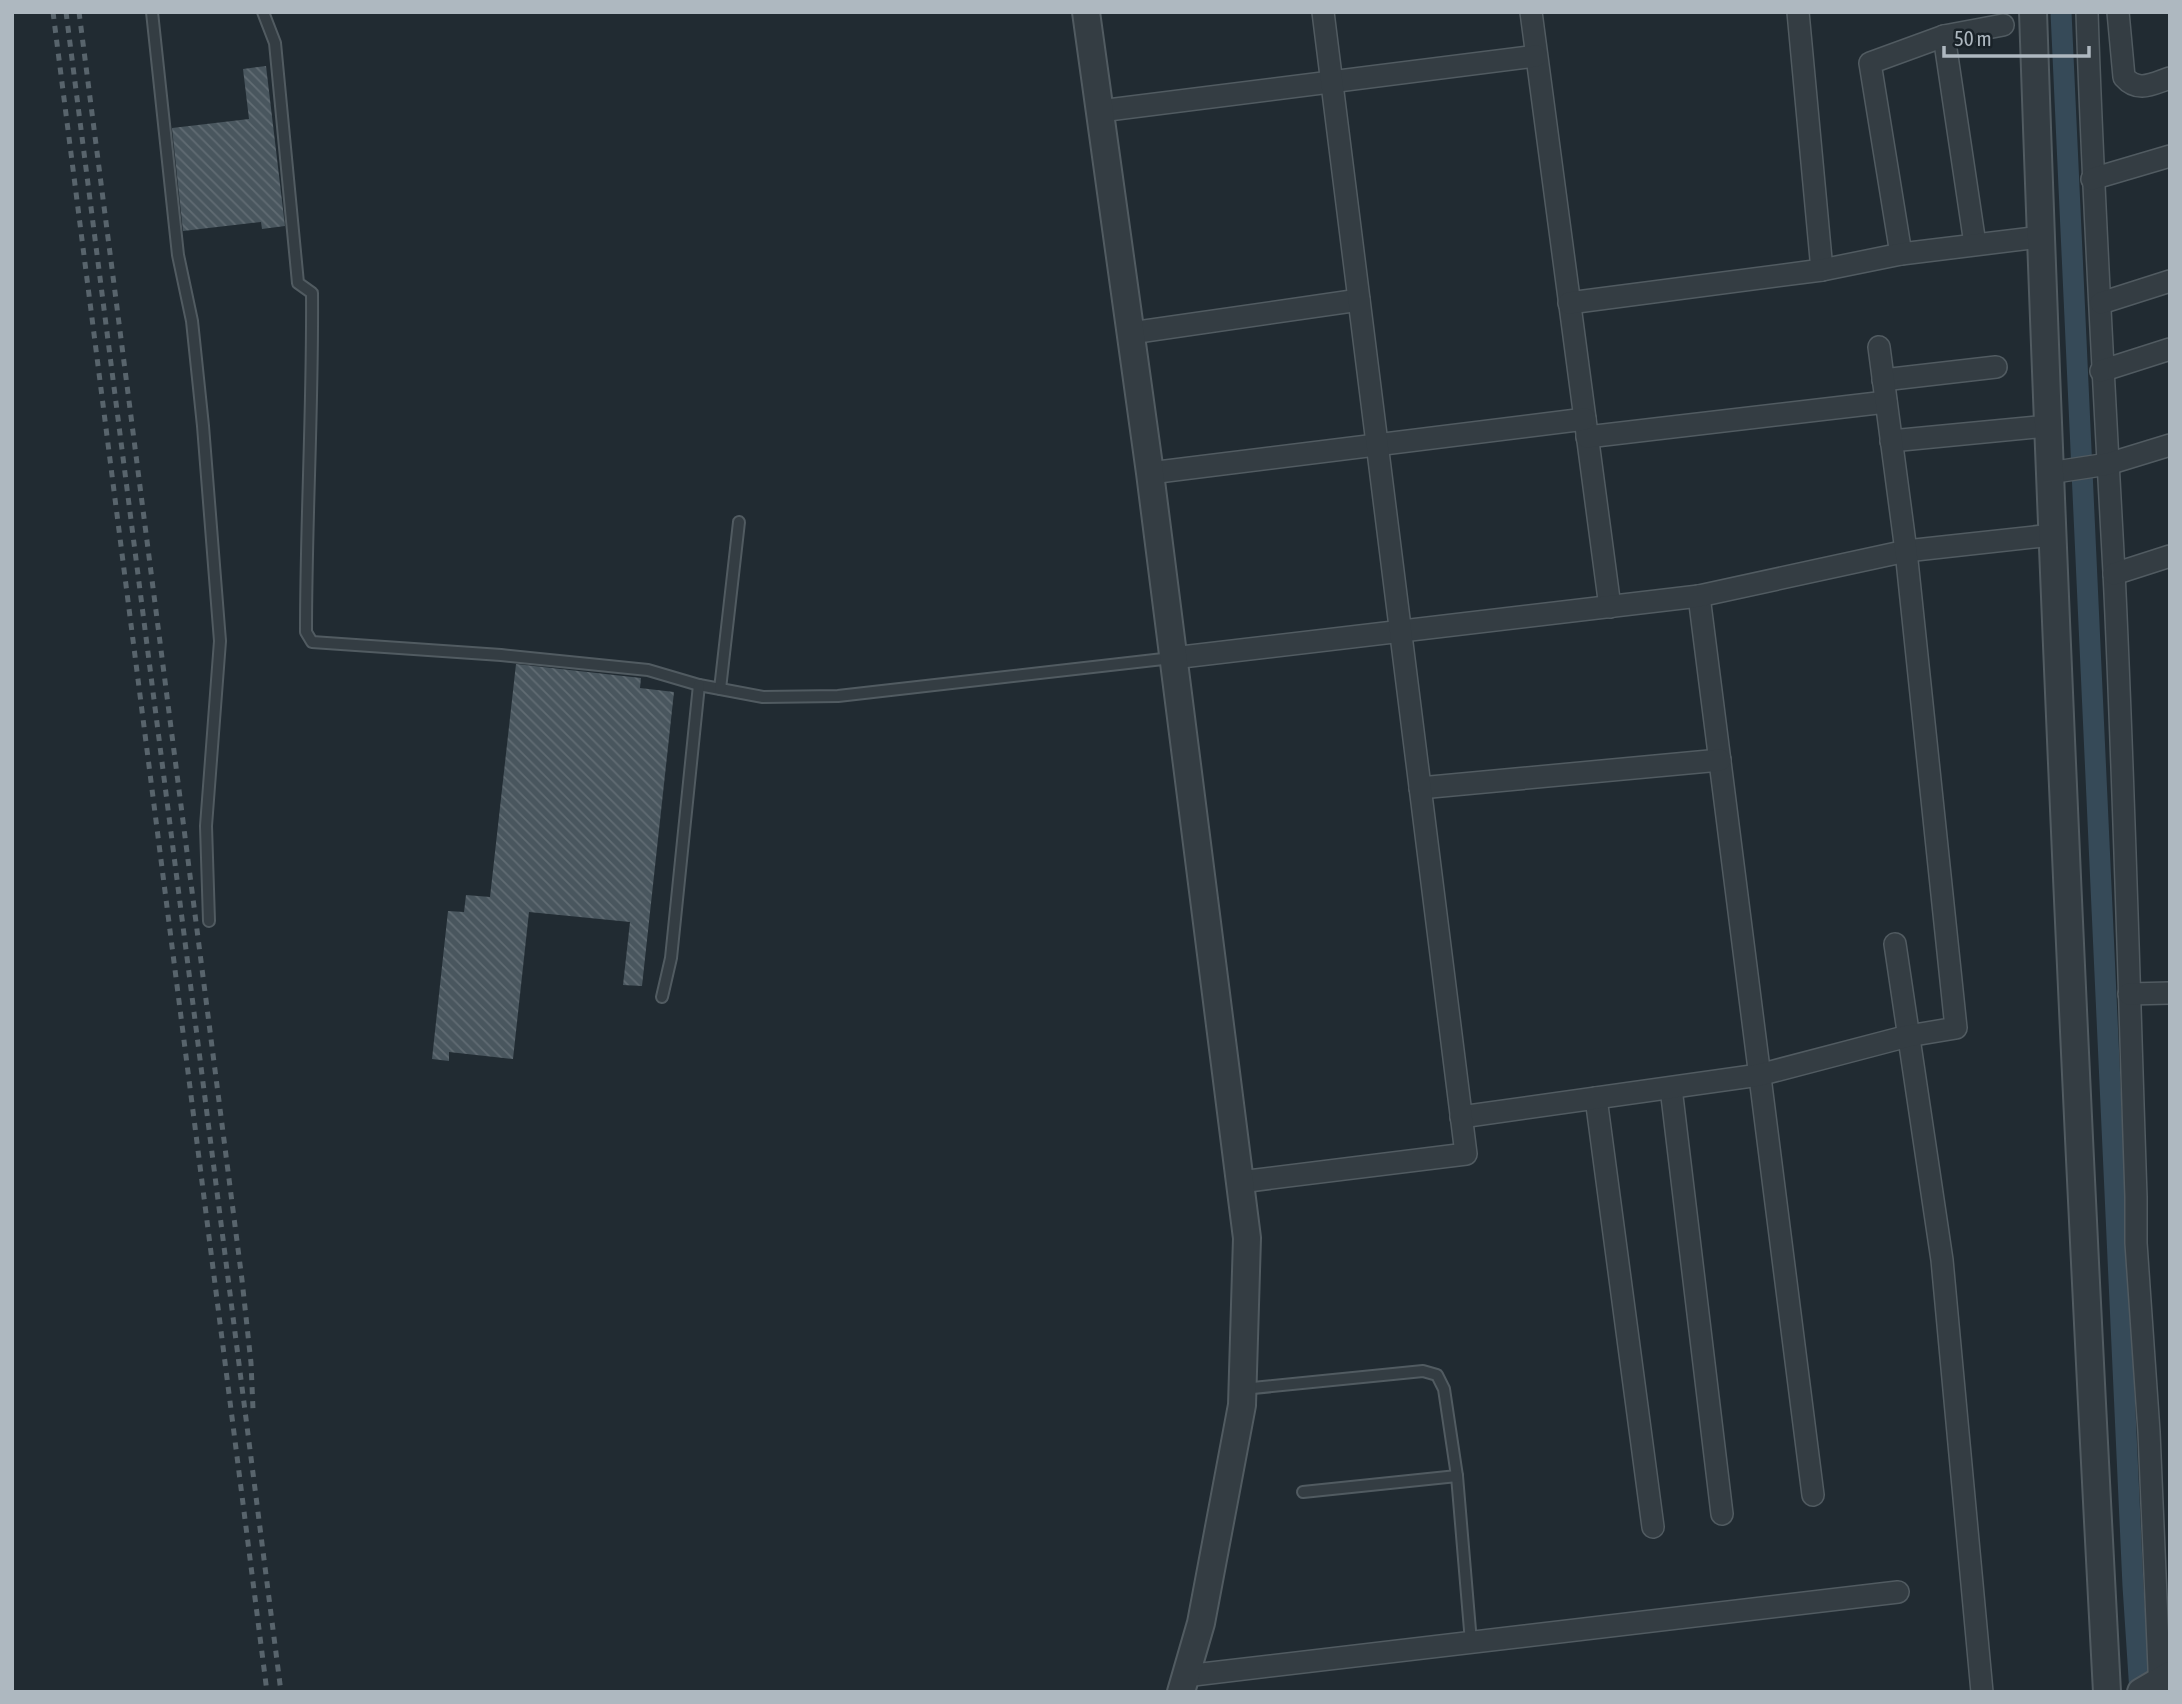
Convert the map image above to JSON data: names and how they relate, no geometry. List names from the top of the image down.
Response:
{
  "scale_bar": "50 m"
}
